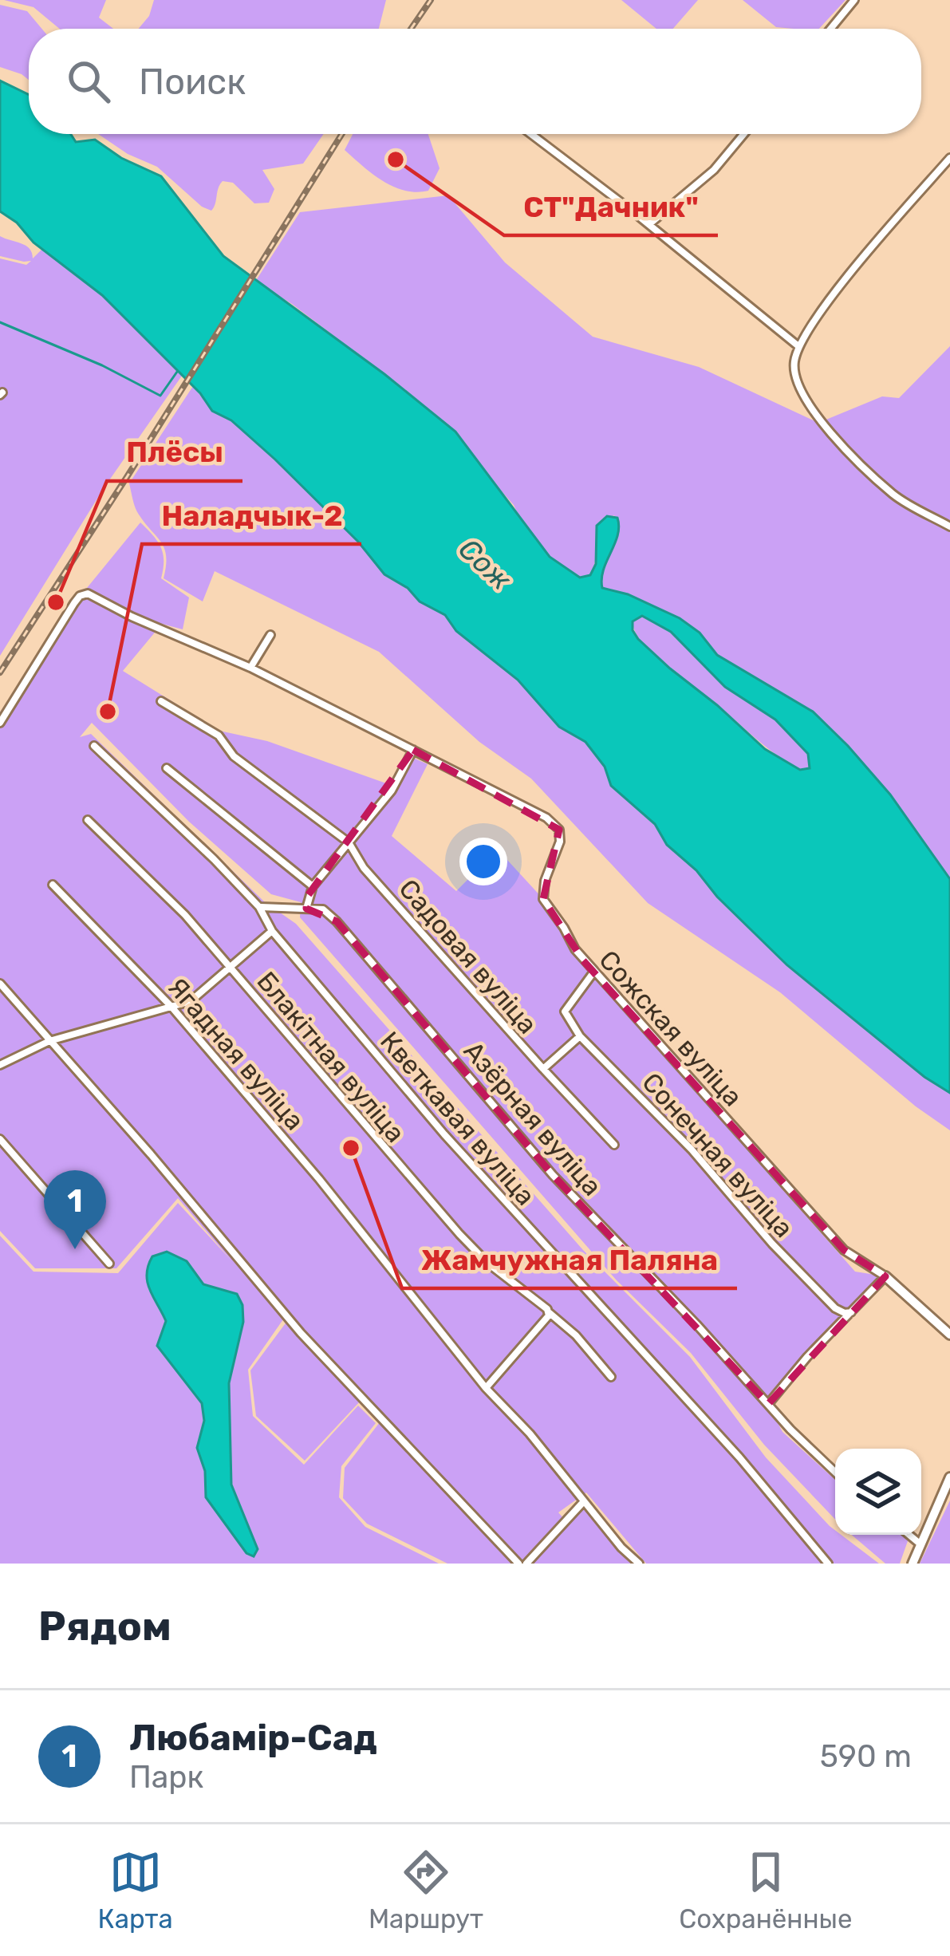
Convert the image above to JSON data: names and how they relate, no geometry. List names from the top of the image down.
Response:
{
  "streets": {
    "street": [
      "Садовая вуліца",
      "Сожская вуліца",
      "Ягадная вуліца",
      "Блакітная вуліца",
      "Кветкавая вуліца",
      "Азёрная вуліца",
      "Сонечная вуліца"
    ]
  },
  "crossings": [
    ["Садовая вуліца", "Сонечная вуліца"]
  ],
  "water": ["Сож"],
  "places": [
    "СТ\"Дачник\"",
    "Плёсы",
    "Наладчык-2",
    "Жамчужная Паляна"
  ],
  "page": {
    "search": "Поиск",
    "pins": "1",
    "heading": "Рядом",
    "list": [
      {
        "mark": "1",
        "name": "Любамір-Сад",
        "note": "Парк",
        "value": "590 m"
      }
    ],
    "nav": ["Карта", "Маршрут", "Сохранённые"]
  }
}
